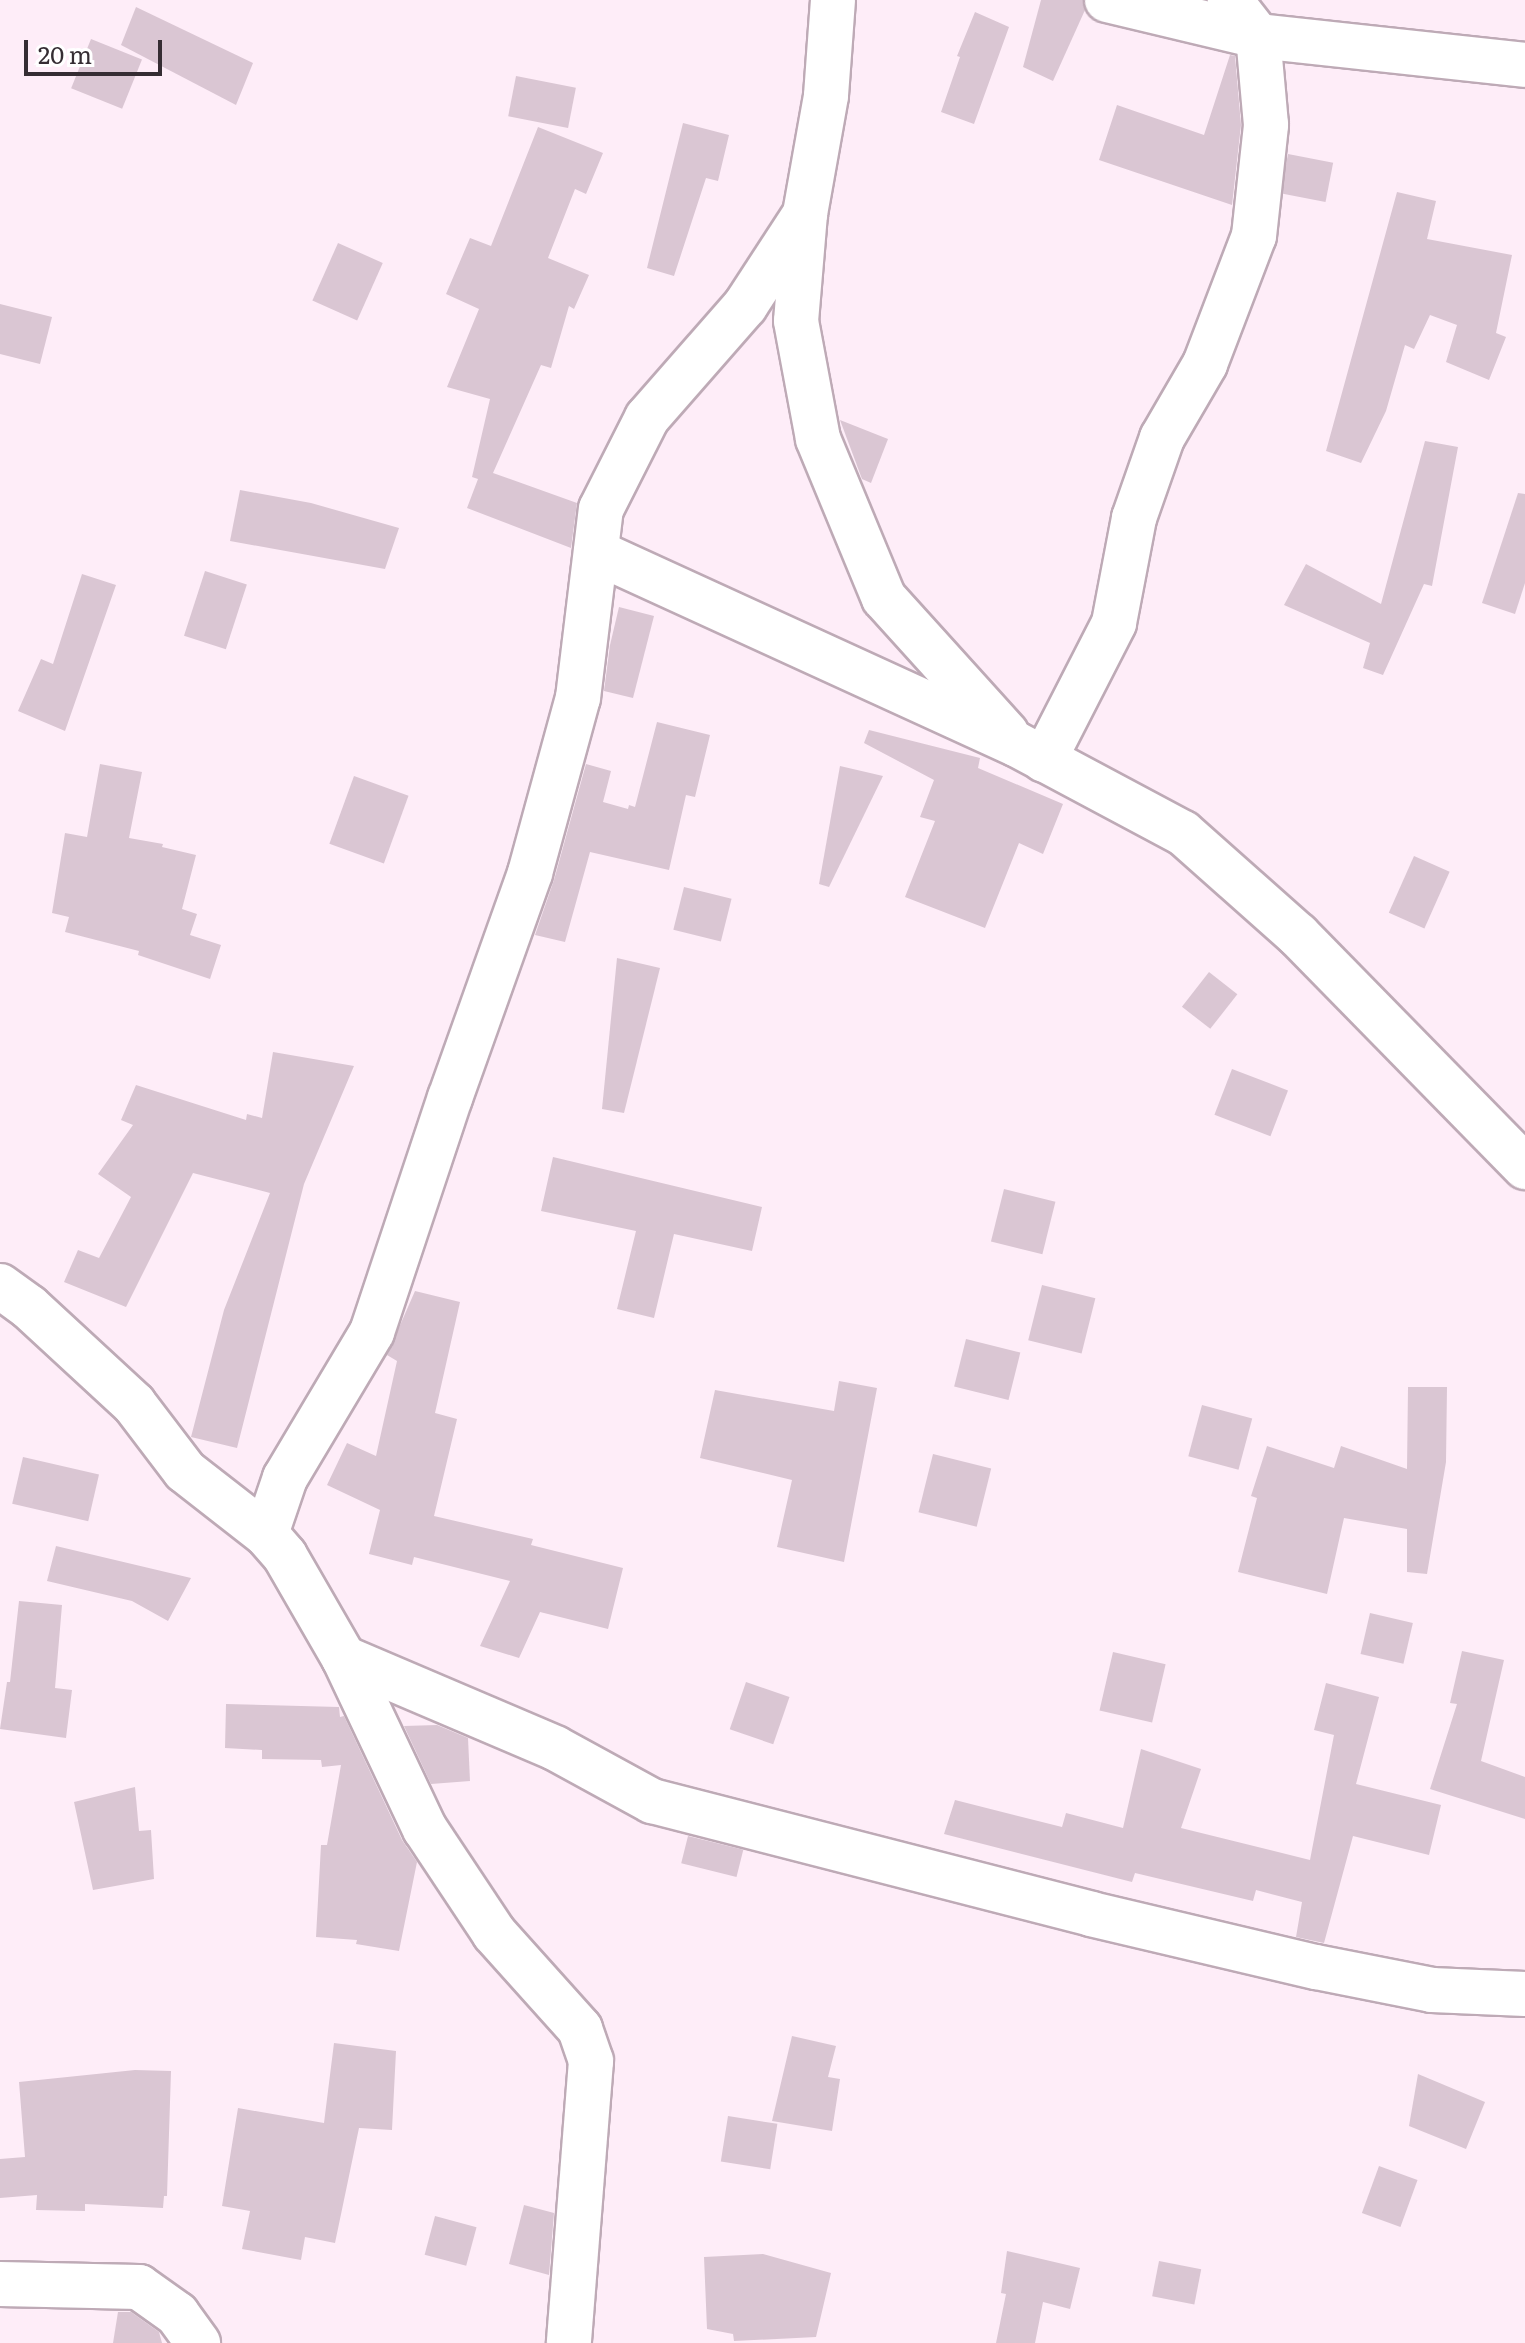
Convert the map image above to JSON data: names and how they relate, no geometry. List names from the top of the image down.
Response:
{
  "scale_bar": "20 m"
}
